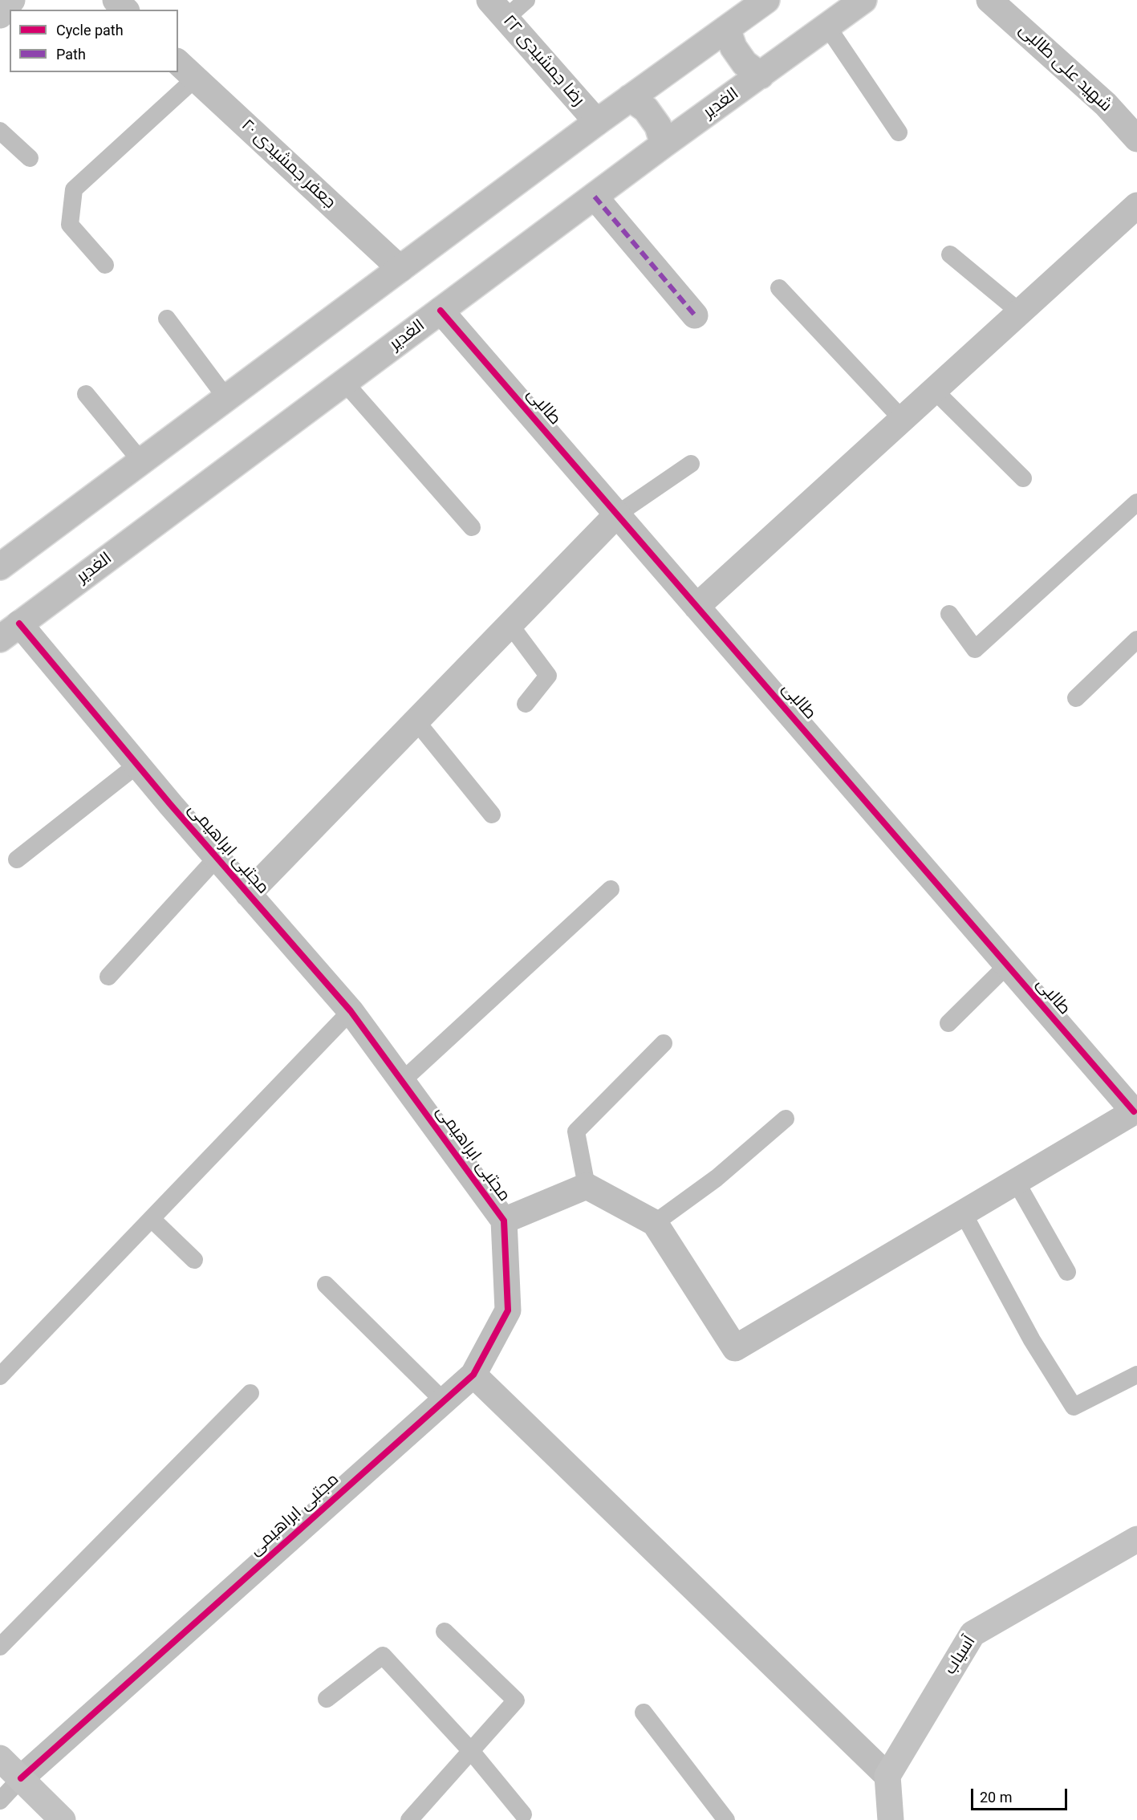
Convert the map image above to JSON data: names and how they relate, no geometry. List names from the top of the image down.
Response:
{
  "streets": {
    "street": [
      "رضا جمشیدی ۲۲",
      "شهید علی طالبی",
      "الغدیر",
      "جعفر جمشیدی ۲۰",
      "طالبی",
      "مجتبی ابراهیمی",
      "آسیاب"
    ]
  },
  "crossings": [
    ["الغدیر", "طالبی"],
    ["الغدیر", "مجتبی ابراهیمی"]
  ],
  "legend": ["Cycle path", "Path"],
  "scale_bar": "20 m"
}
